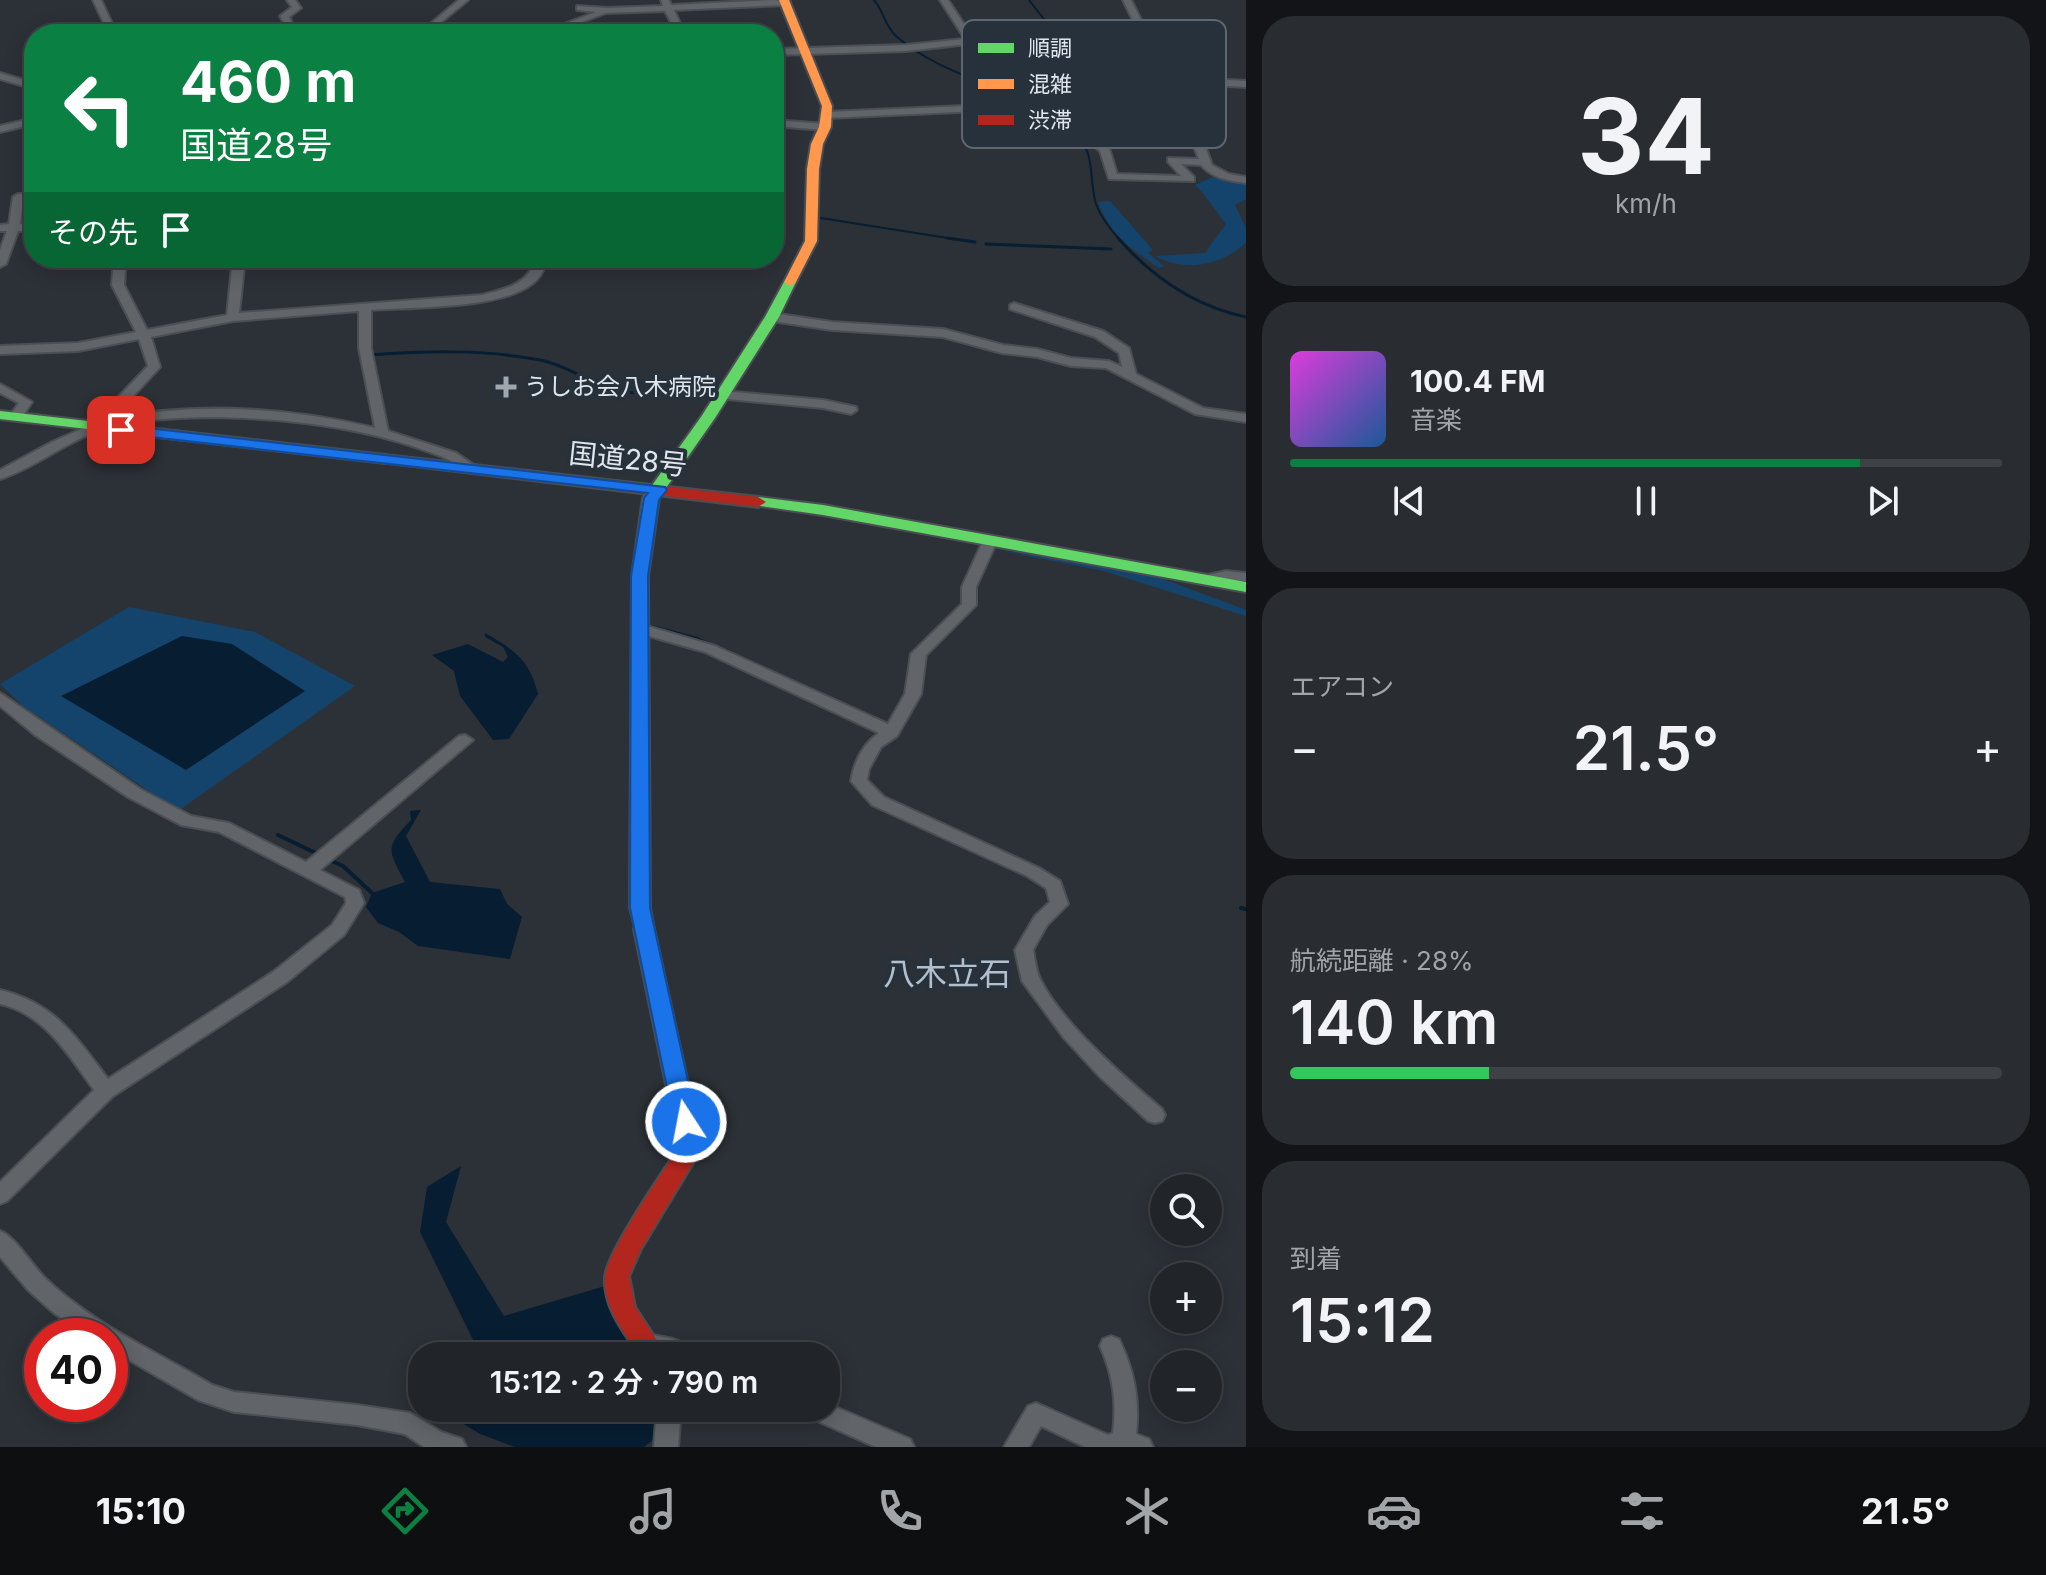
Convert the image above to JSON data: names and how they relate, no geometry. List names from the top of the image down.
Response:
{
  "streets": {
    "main road": ["国道28号"]
  },
  "districts": ["八木立石"],
  "places": {
    "health": ["うしお会八木病院"]
  },
  "legend": ["順調", "混雑", "渋滞"],
  "page": {
    "tile": [
      ["34", "km/h"],
      "エアコン",
      ["航続距離 · 28%", "140 km"],
      ["到着", "15:12"]
    ],
    "turn": ["460 m", "国道28号"],
    "then": "その先",
    "song": ["100.4 FM", "音楽"],
    "heat": ["−", "21.5°", "+"],
    "map_buttons": ["+", "−"],
    "limit": "40",
    "trip": "15:12 · 2 分 · 790 m",
    "tabs": ["15:10", "21.5°"]
  }
}
